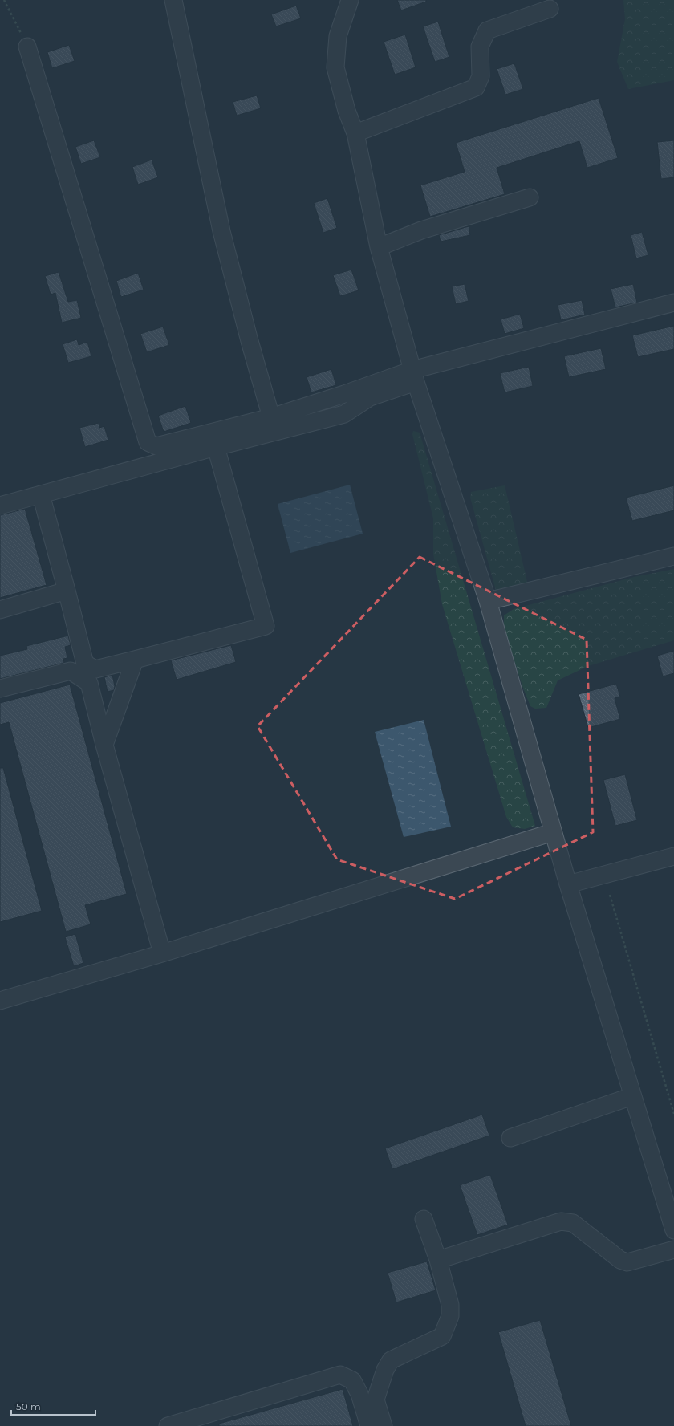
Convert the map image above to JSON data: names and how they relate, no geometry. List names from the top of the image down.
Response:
{
  "scale_bar": "50 m"
}
